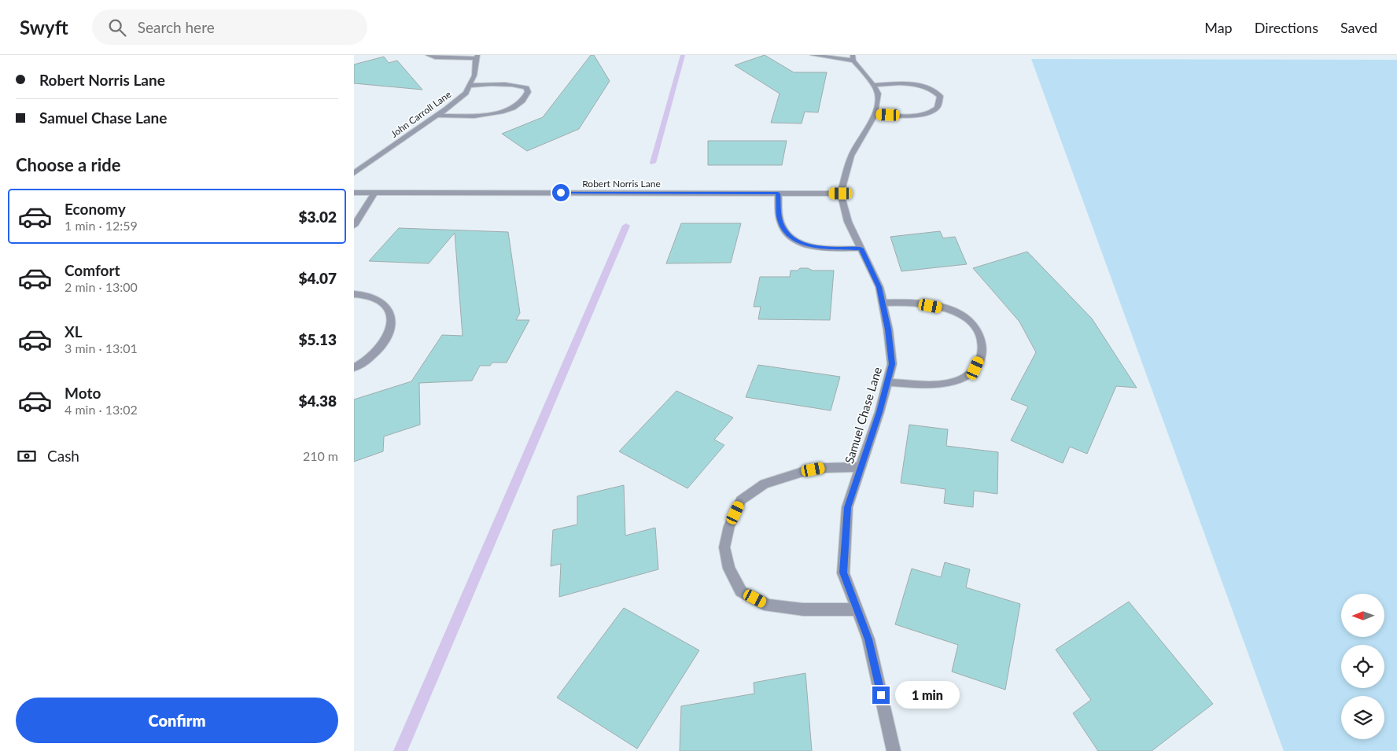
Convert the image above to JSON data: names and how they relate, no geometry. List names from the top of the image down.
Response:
{
  "streets": {
    "street": ["John Carroll Lane", "Robert Norris Lane", "Samuel Chase Lane"]
  },
  "crossings": [
    ["Robert Norris Lane", "Samuel Chase Lane"]
  ],
  "north": "left",
  "page": {
    "header": "Swyft",
    "search": "Search here",
    "nav": ["Map", "Directions", "Saved"],
    "banner": ["Robert Norris Lane", "Samuel Chase Lane"],
    "heading": "Choose a ride",
    "list": [
      {
        "name": "Economy",
        "note": "1 min · 12:59",
        "value": "$3.02"
      },
      {
        "name": "Comfort",
        "note": "2 min · 13:00",
        "value": "$4.07"
      },
      {
        "name": "XL",
        "note": "3 min · 13:01",
        "value": "$5.13"
      },
      {
        "name": "Moto",
        "note": "4 min · 13:02",
        "value": "$4.38"
      }
    ],
    "pay": ["Cash", "210 m"],
    "bubble": "1 min",
    "buttons": "Confirm"
  }
}
